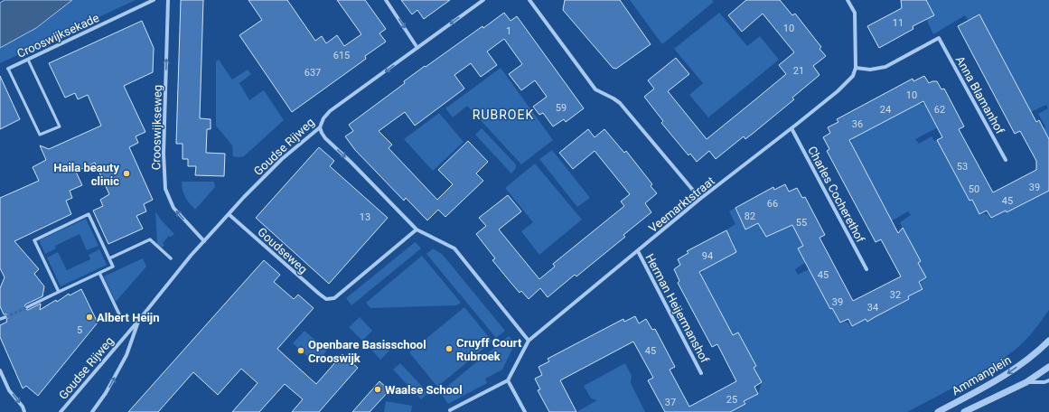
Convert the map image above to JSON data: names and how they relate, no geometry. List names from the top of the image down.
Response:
{
  "streets": {
    "street": [
      "Crooswijksekade",
      "Anna Blamanhof",
      "Crooswijkseweg",
      "Goudse Rijweg",
      "Charles Cocherethof",
      "Veemarktstraat",
      "Goudseweg",
      "Herman Heijermanshof",
      "Ammanplein"
    ]
  },
  "crossings": [
    ["Anna Blamanhof", "Veemarktstraat"],
    ["Crooswijkseweg", "Goudse Rijweg"],
    ["Goudse Rijweg", "Goudseweg"],
    ["Charles Cocherethof", "Veemarktstraat"],
    ["Veemarktstraat", "Herman Heijermanshof"]
  ],
  "one_way": ["Crooswijkseweg"],
  "districts": ["RUBROEK"],
  "places": [
    "Haila beauty clinic",
    "Albert Heijn",
    "Cruyff Court Rubroek",
    "Openbare Basisschool Crooswijk",
    "Waalse School"
  ],
  "house_numbers": [
    "11",
    "10",
    "1",
    "615",
    "21",
    "637",
    "10",
    "59",
    "24",
    "62",
    "36",
    "53",
    "39",
    "50",
    "45",
    "66",
    "82",
    "13",
    "55",
    "94",
    "45",
    "32",
    "39",
    "34",
    "5",
    "45",
    "25",
    "37"
  ]
}
